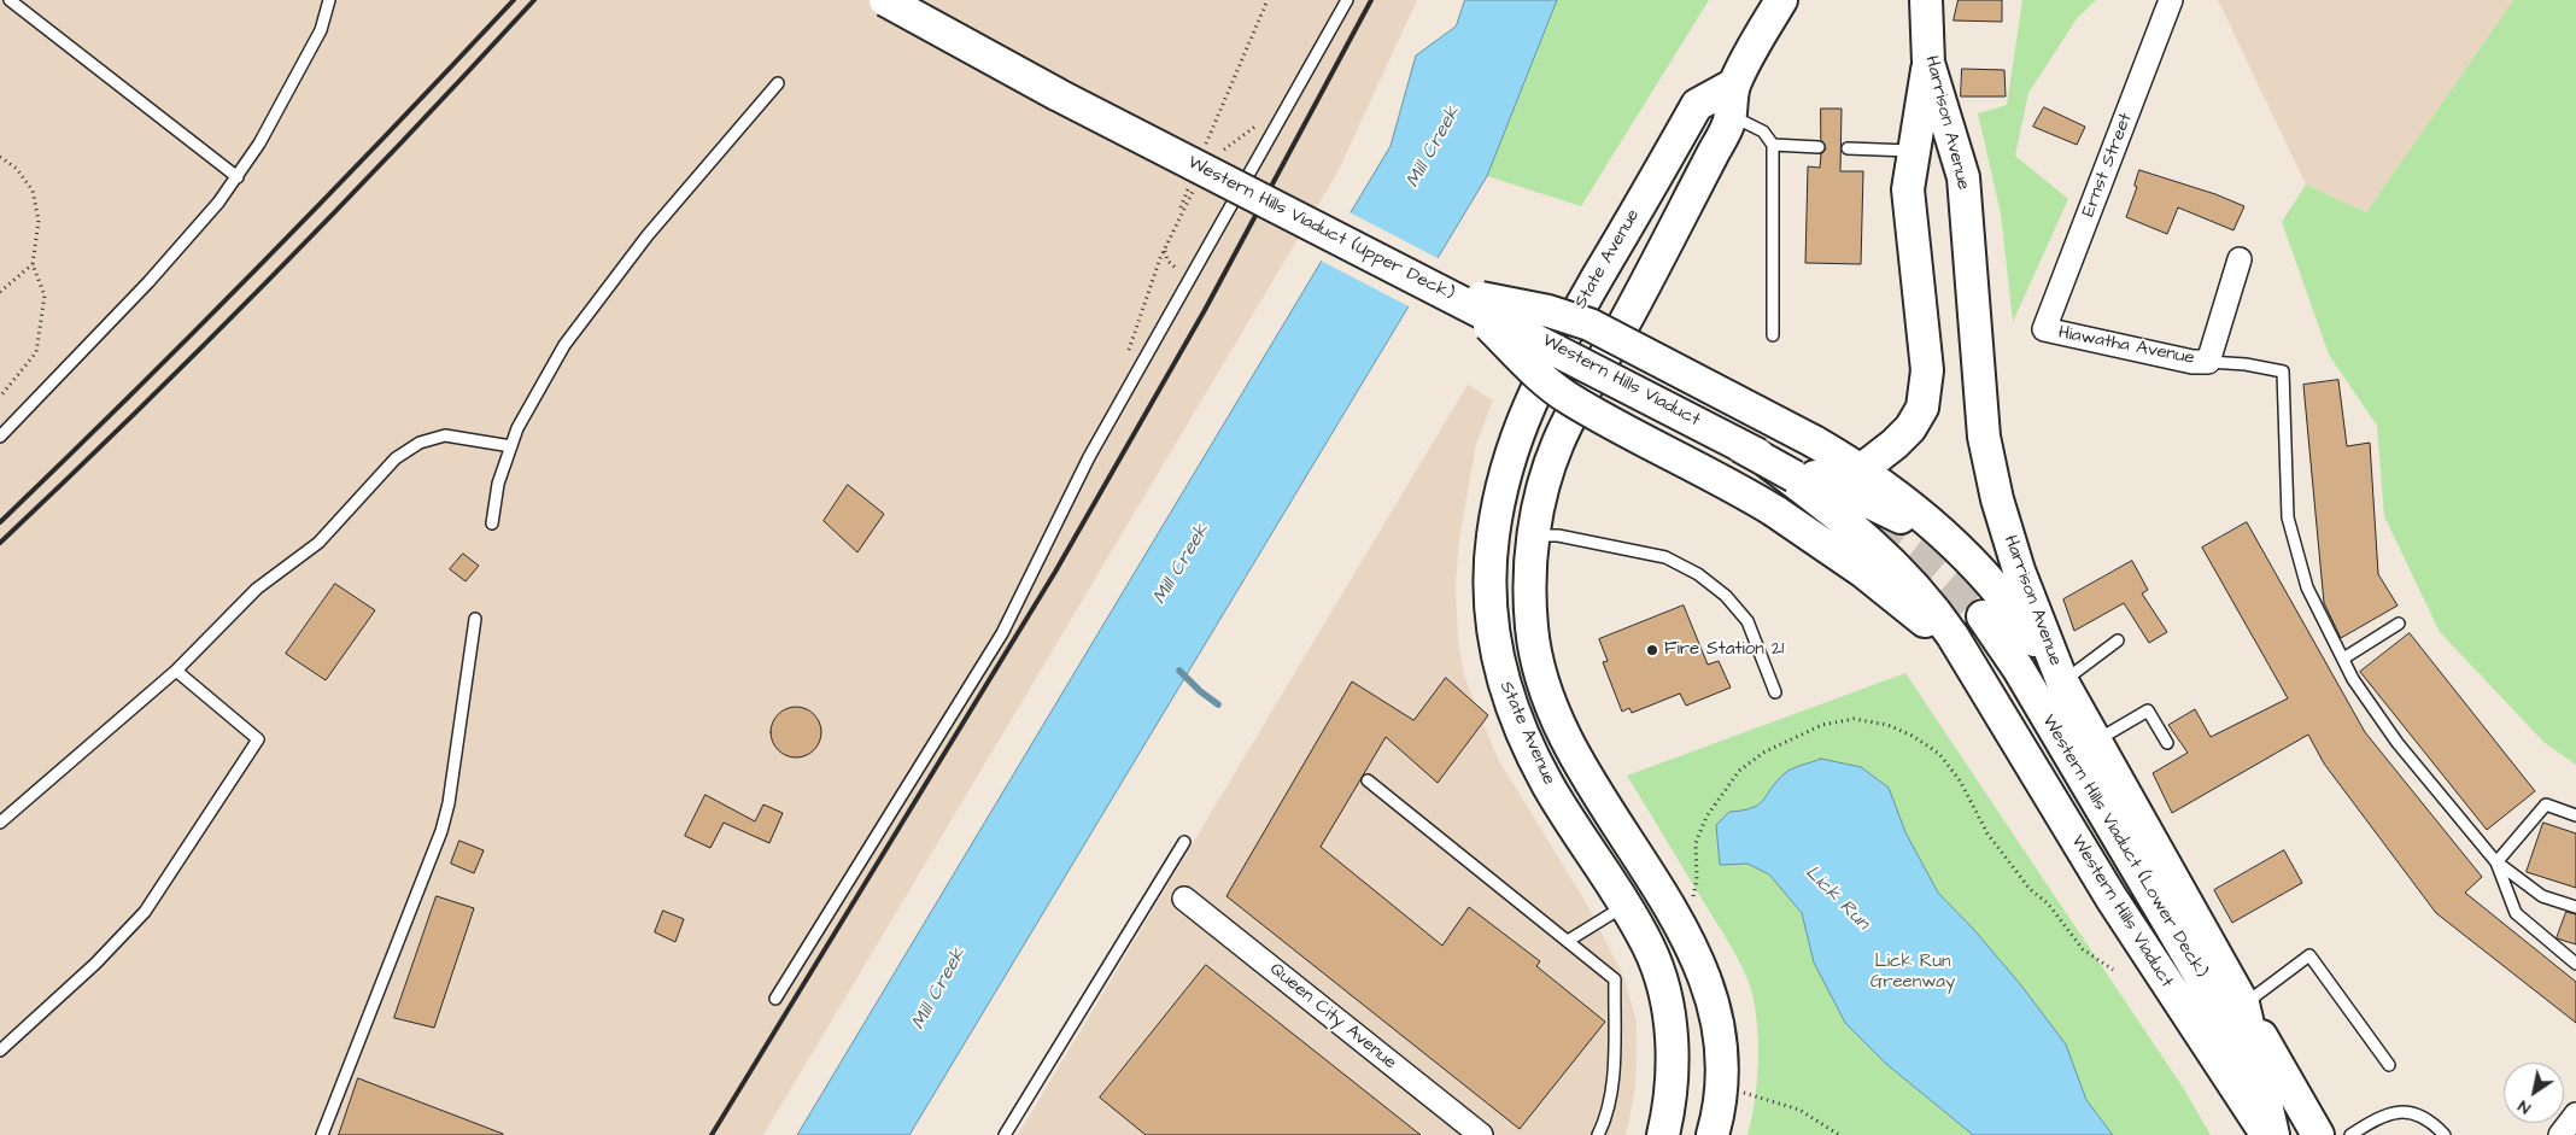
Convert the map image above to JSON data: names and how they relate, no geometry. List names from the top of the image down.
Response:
{
  "streets": {
    "main road": [
      "Harrison Avenue",
      "Western Hills Viaduct (Upper Deck)",
      "State Avenue",
      "Western Hills Viaduct",
      "Western Hills Viaduct (Lower Deck)"
    ],
    "street": ["Ernst Street", "Hiawatha Avenue", "Queen City Avenue"]
  },
  "crossings": [
    ["Harrison Avenue", "Western Hills Viaduct (Lower Deck)"],
    ["Ernst Street", "Hiawatha Avenue"],
    ["Western Hills Viaduct (Upper Deck)", "Western Hills Viaduct"]
  ],
  "water": ["Mill Creek", "Lick Run"],
  "parks": ["Lick Run Greenway"],
  "places": ["Fire Station 21"],
  "north": "bottom left"
}
